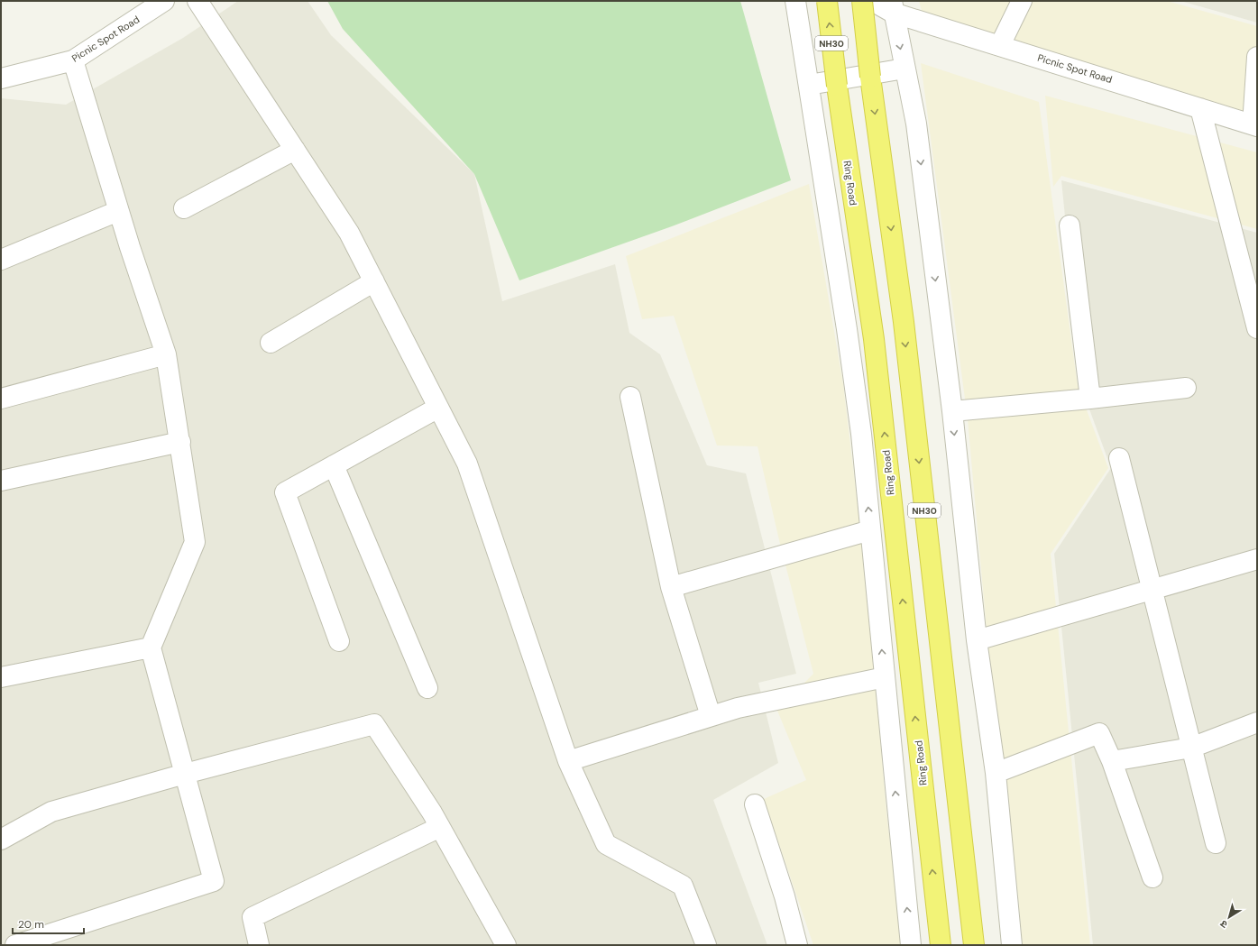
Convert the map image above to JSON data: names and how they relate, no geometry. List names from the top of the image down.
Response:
{
  "streets": {
    "highway": ["NH30", "Ring Road"],
    "street": ["Picnic Spot Road"]
  },
  "scale_bar": "20 m",
  "north": "bottom left"
}
